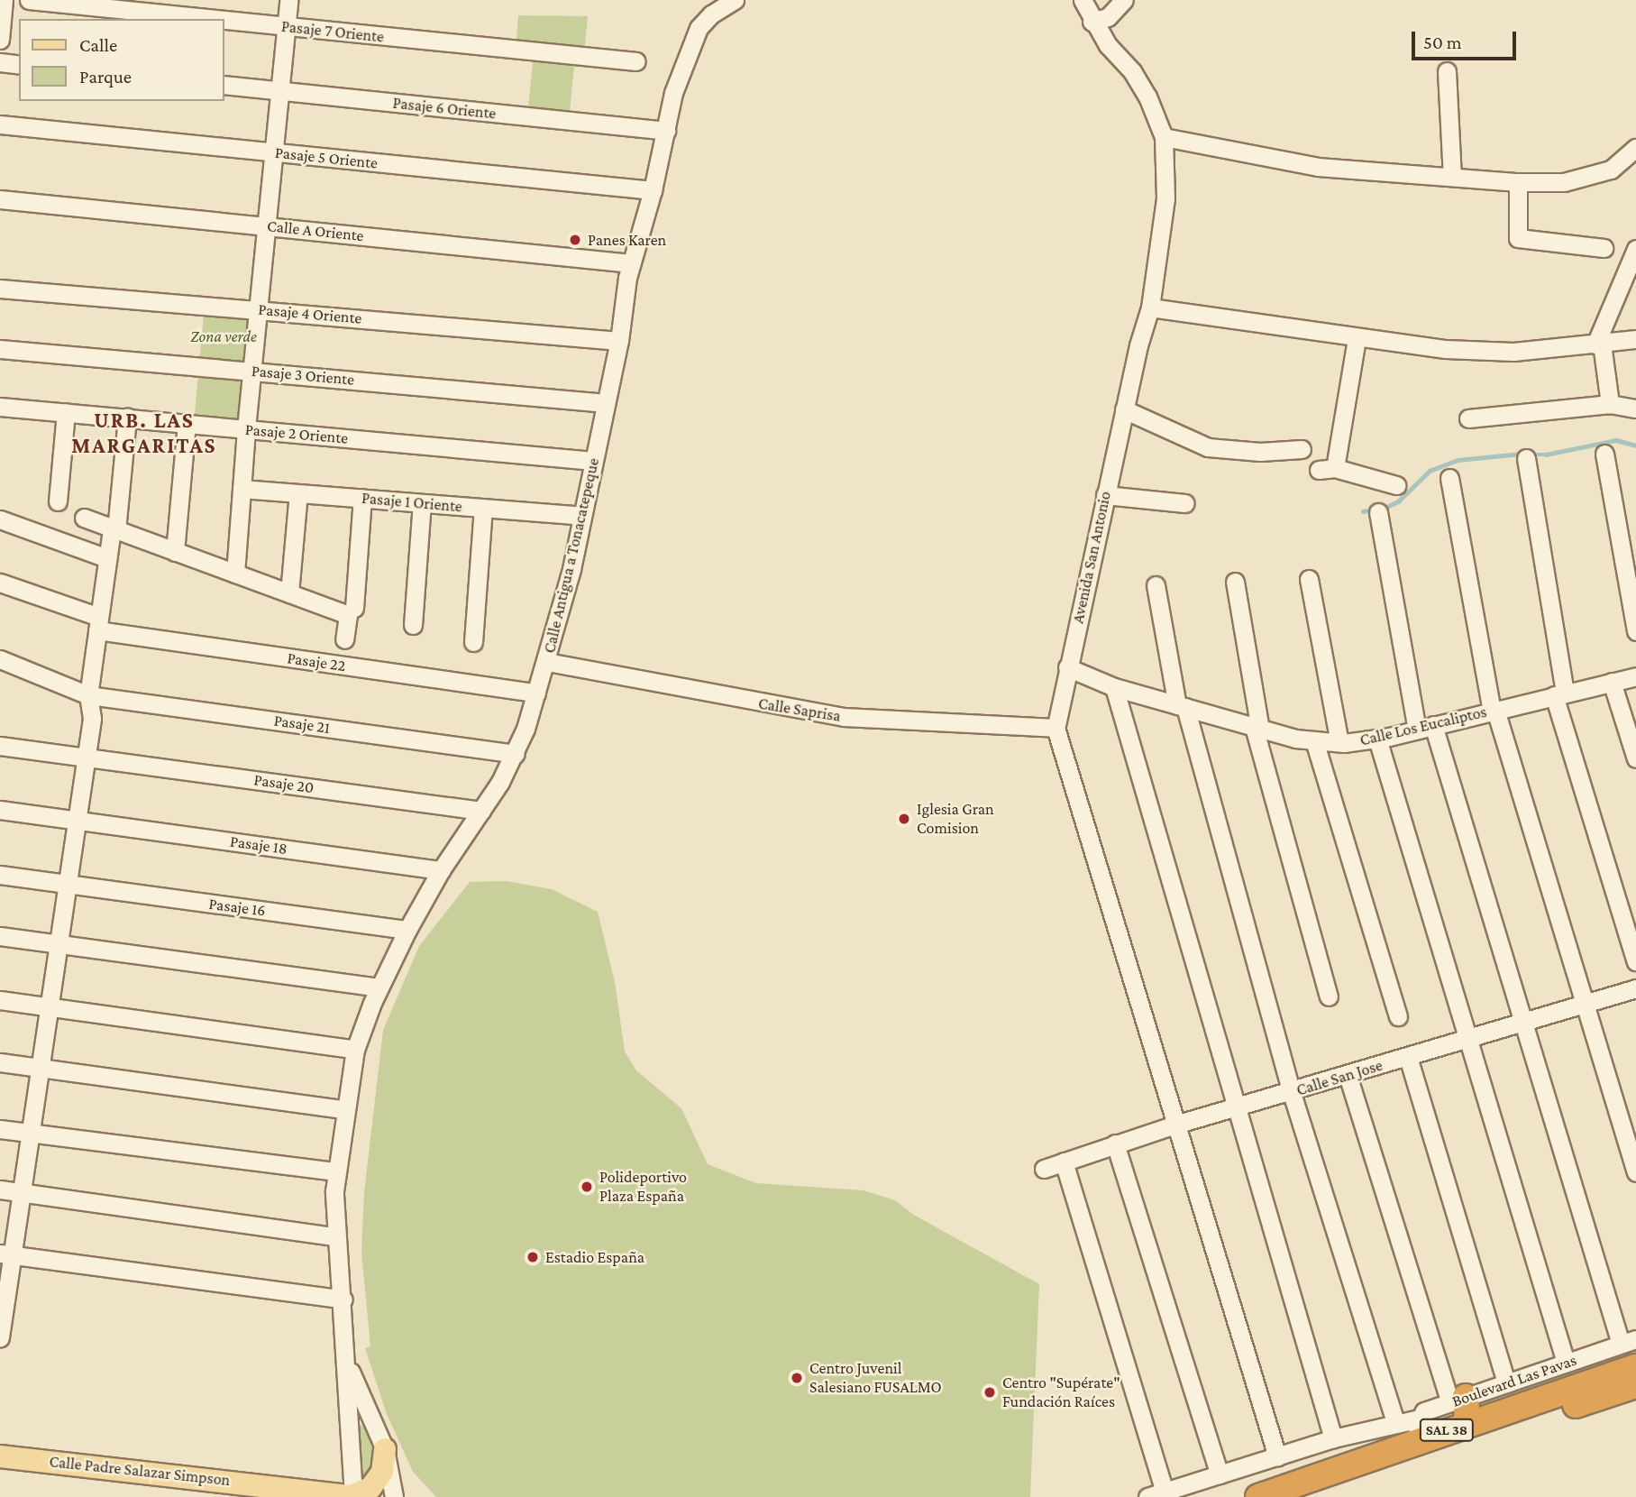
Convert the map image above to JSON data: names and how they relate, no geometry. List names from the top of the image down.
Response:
{
  "streets": {
    "highway": ["SAL 38"],
    "main road": ["Calle Padre Salazar Simpson"],
    "street": [
      "Pasaje 7 Oriente",
      "Pasaje 6 Oriente",
      "Pasaje 5 Oriente",
      "Calle A Oriente",
      "Pasaje 4 Oriente",
      "Pasaje 3 Oriente",
      "Pasaje 2 Oriente",
      "Pasaje 1 Oriente",
      "Calle Antigua a Tonacatepeque",
      "Avenida San Antonio",
      "Pasaje 22",
      "Calle Saprisa",
      "Pasaje 21",
      "Calle Los Eucaliptos",
      "Pasaje 20",
      "Pasaje 18",
      "Pasaje 16",
      "Calle San Jose",
      "Boulevard Las Pavas"
    ]
  },
  "crossings": [
    ["Pasaje 6 Oriente", "Calle Antigua a Tonacatepeque"],
    ["Pasaje 5 Oriente", "Calle Antigua a Tonacatepeque"],
    ["Calle A Oriente", "Calle Antigua a Tonacatepeque"],
    ["Pasaje 4 Oriente", "Calle Antigua a Tonacatepeque"],
    ["Pasaje 3 Oriente", "Calle Antigua a Tonacatepeque"],
    ["Pasaje 2 Oriente", "Calle Antigua a Tonacatepeque"],
    ["Pasaje 1 Oriente", "Calle Antigua a Tonacatepeque"],
    ["Calle Antigua a Tonacatepeque", "Pasaje 22"],
    ["Calle Antigua a Tonacatepeque", "Calle Saprisa"],
    ["Calle Antigua a Tonacatepeque", "Pasaje 21"],
    ["Calle Antigua a Tonacatepeque", "Pasaje 20"],
    ["Calle Antigua a Tonacatepeque", "Pasaje 18"],
    ["Calle Antigua a Tonacatepeque", "Pasaje 16"],
    ["Calle Antigua a Tonacatepeque", "Calle Padre Salazar Simpson"],
    ["Avenida San Antonio", "Calle Saprisa"],
    ["Avenida San Antonio", "Calle Los Eucaliptos"],
    ["Avenida San Antonio", "Calle San Jose"],
    ["Avenida San Antonio", "Boulevard Las Pavas"]
  ],
  "districts": ["URB. LAS MARGARITAS"],
  "parks": ["Zona verde"],
  "places": [
    "Panes Karen",
    "Iglesia Gran Comision",
    "Polideportivo Plaza España",
    "Estadio España",
    "Centro Juvenil Salesiano FUSALMO",
    "Centro \"Supérate\" Fundación Raíces"
  ],
  "legend": ["Calle", "Parque"],
  "scale_bar": "50 m"
}
